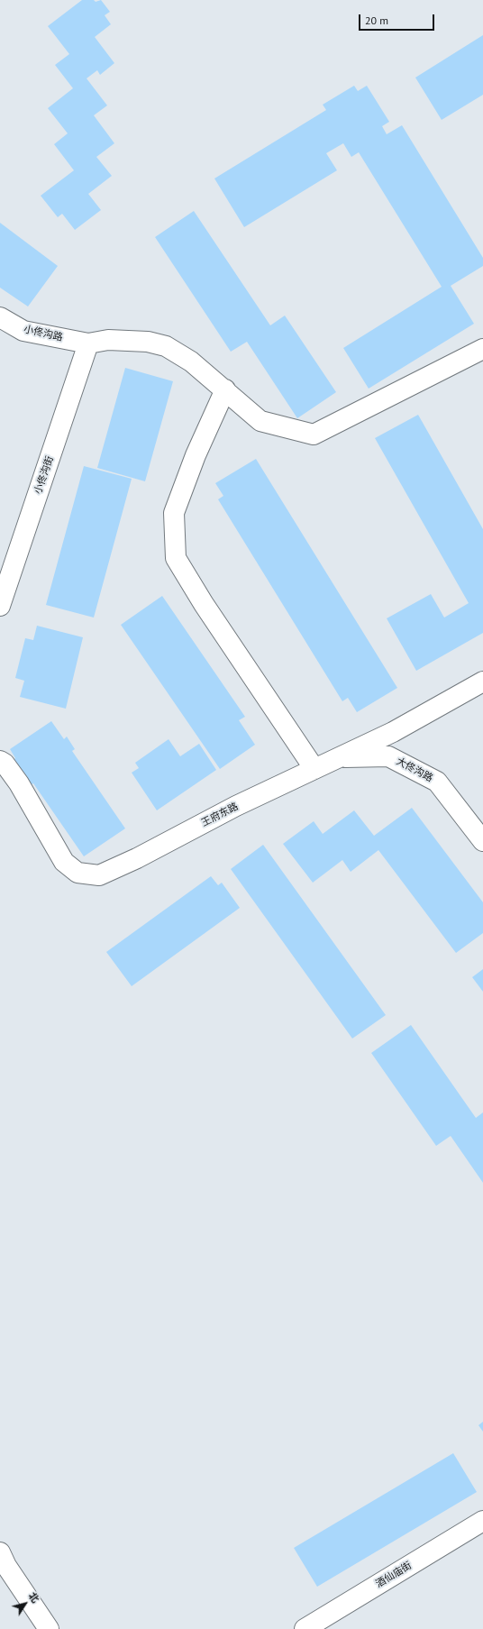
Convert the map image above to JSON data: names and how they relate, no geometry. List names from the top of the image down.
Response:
{
  "streets": {
    "street": [
      "小佟沟路",
      "小佟沟街",
      "大佟沟路",
      "王府东路",
      "酒仙庙街"
    ]
  },
  "crossings": [
    ["小佟沟路", "小佟沟街"],
    ["大佟沟路", "王府东路"]
  ],
  "scale_bar": "20 m",
  "north": "top right"
}
